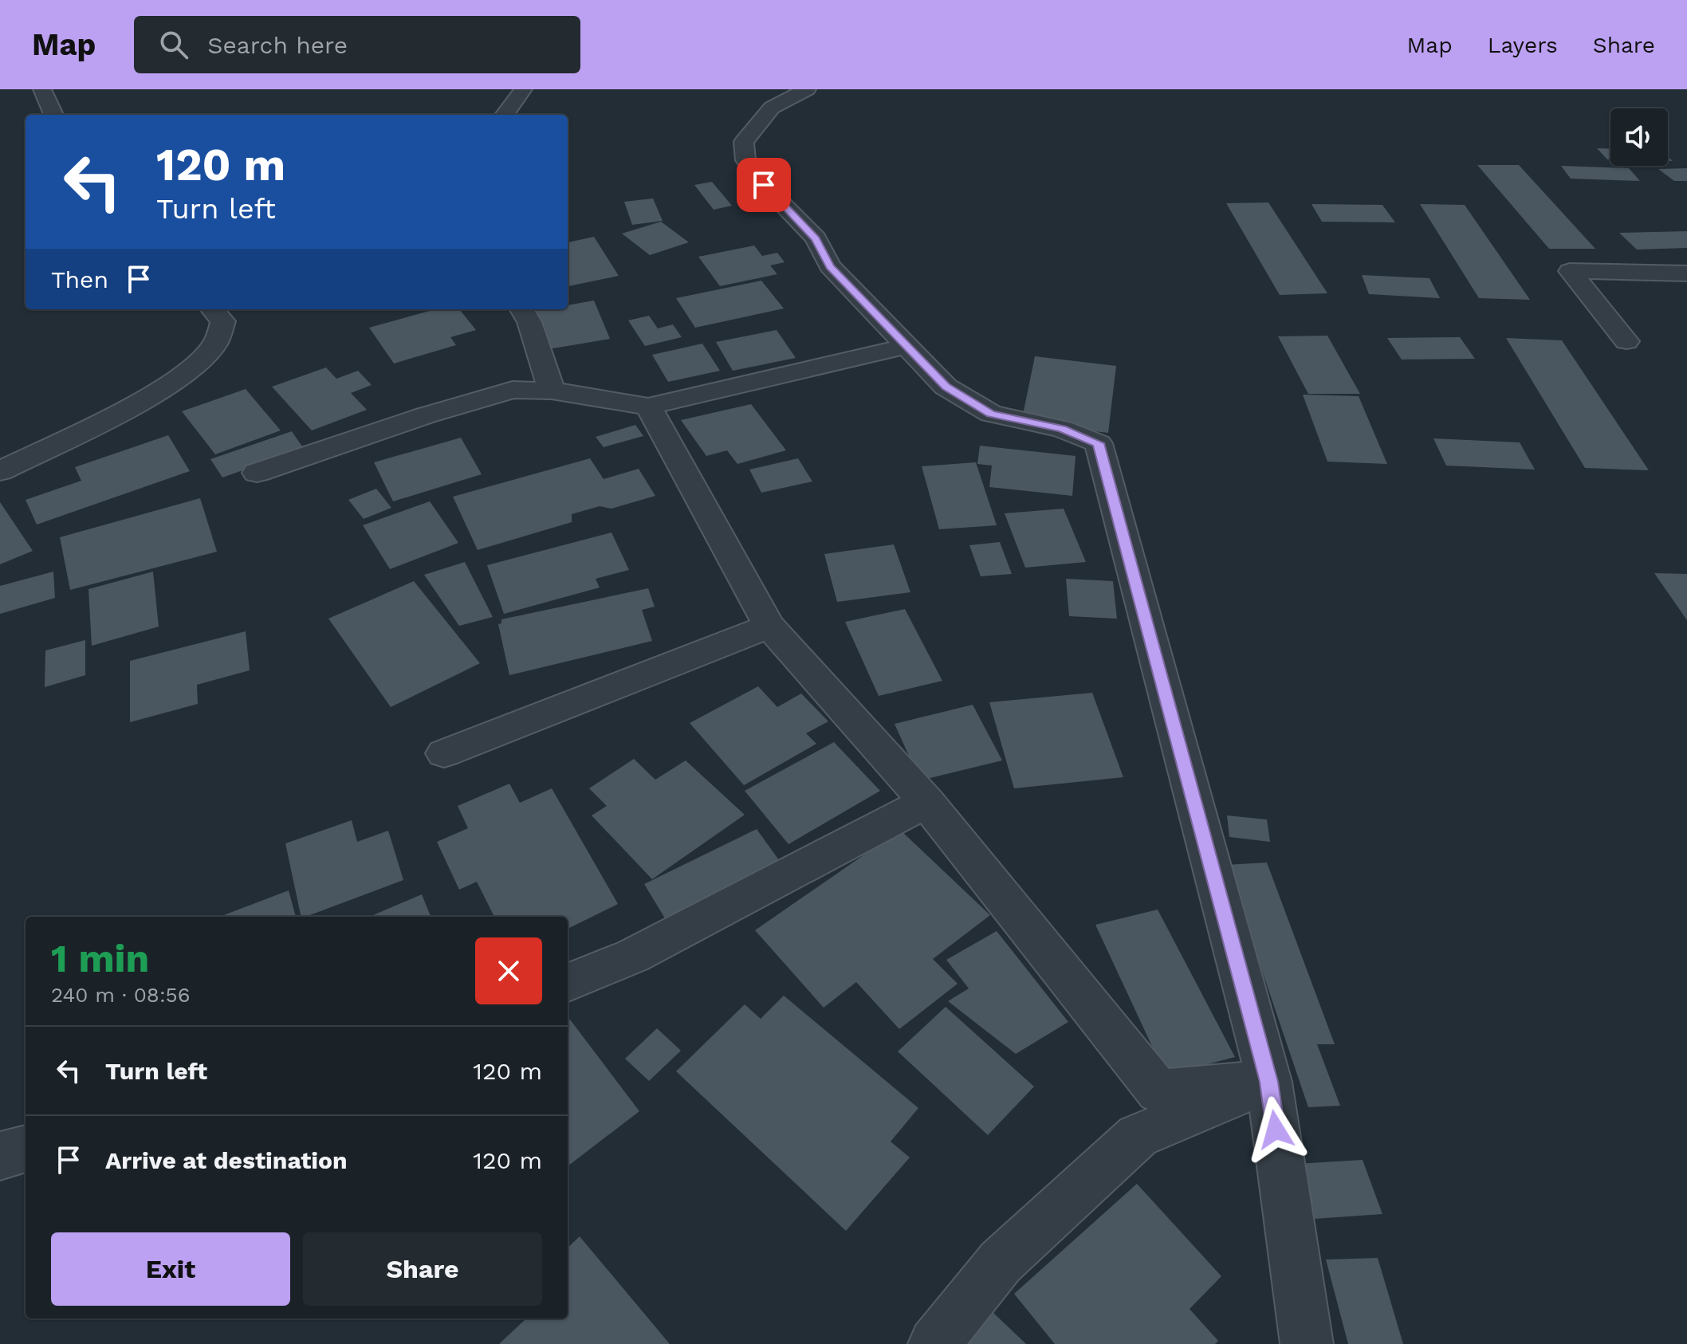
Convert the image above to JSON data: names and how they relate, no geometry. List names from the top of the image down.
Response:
{
  "page": {
    "header": "Map",
    "search": "Search here",
    "nav": ["Map", "Layers", "Share"],
    "turn": ["120 m", "Turn left"],
    "then": "Then",
    "heading": ["1 min", "240 m · 08:56"],
    "list": [
      {
        "name": "Turn left",
        "value": "120 m"
      },
      {
        "name": "Arrive at destination",
        "value": "120 m"
      }
    ],
    "buttons": ["Exit", "Share"]
  }
}
